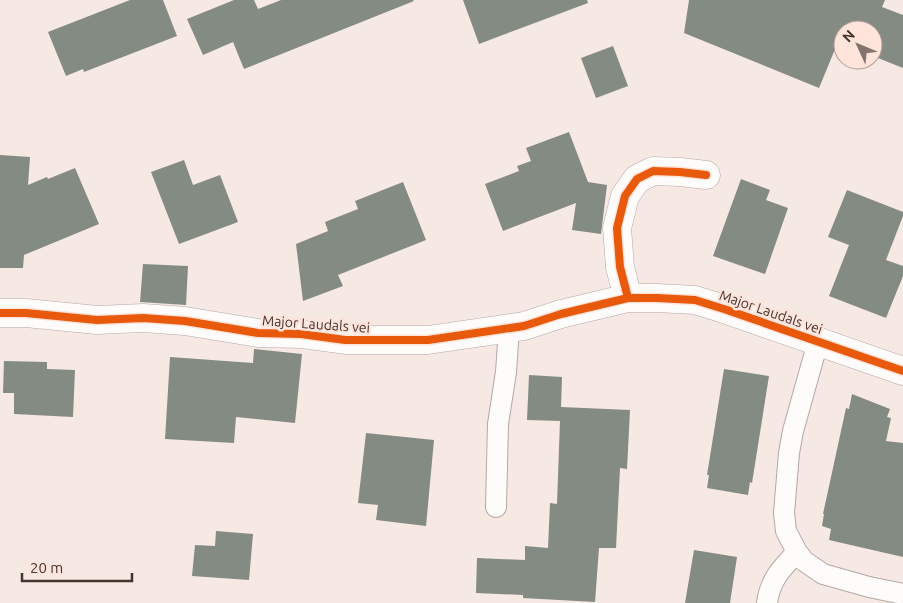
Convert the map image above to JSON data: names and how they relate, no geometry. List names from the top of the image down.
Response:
{
  "streets": {
    "street": ["Major Laudals vei"]
  },
  "scale_bar": "20 m",
  "north": "top left"
}
